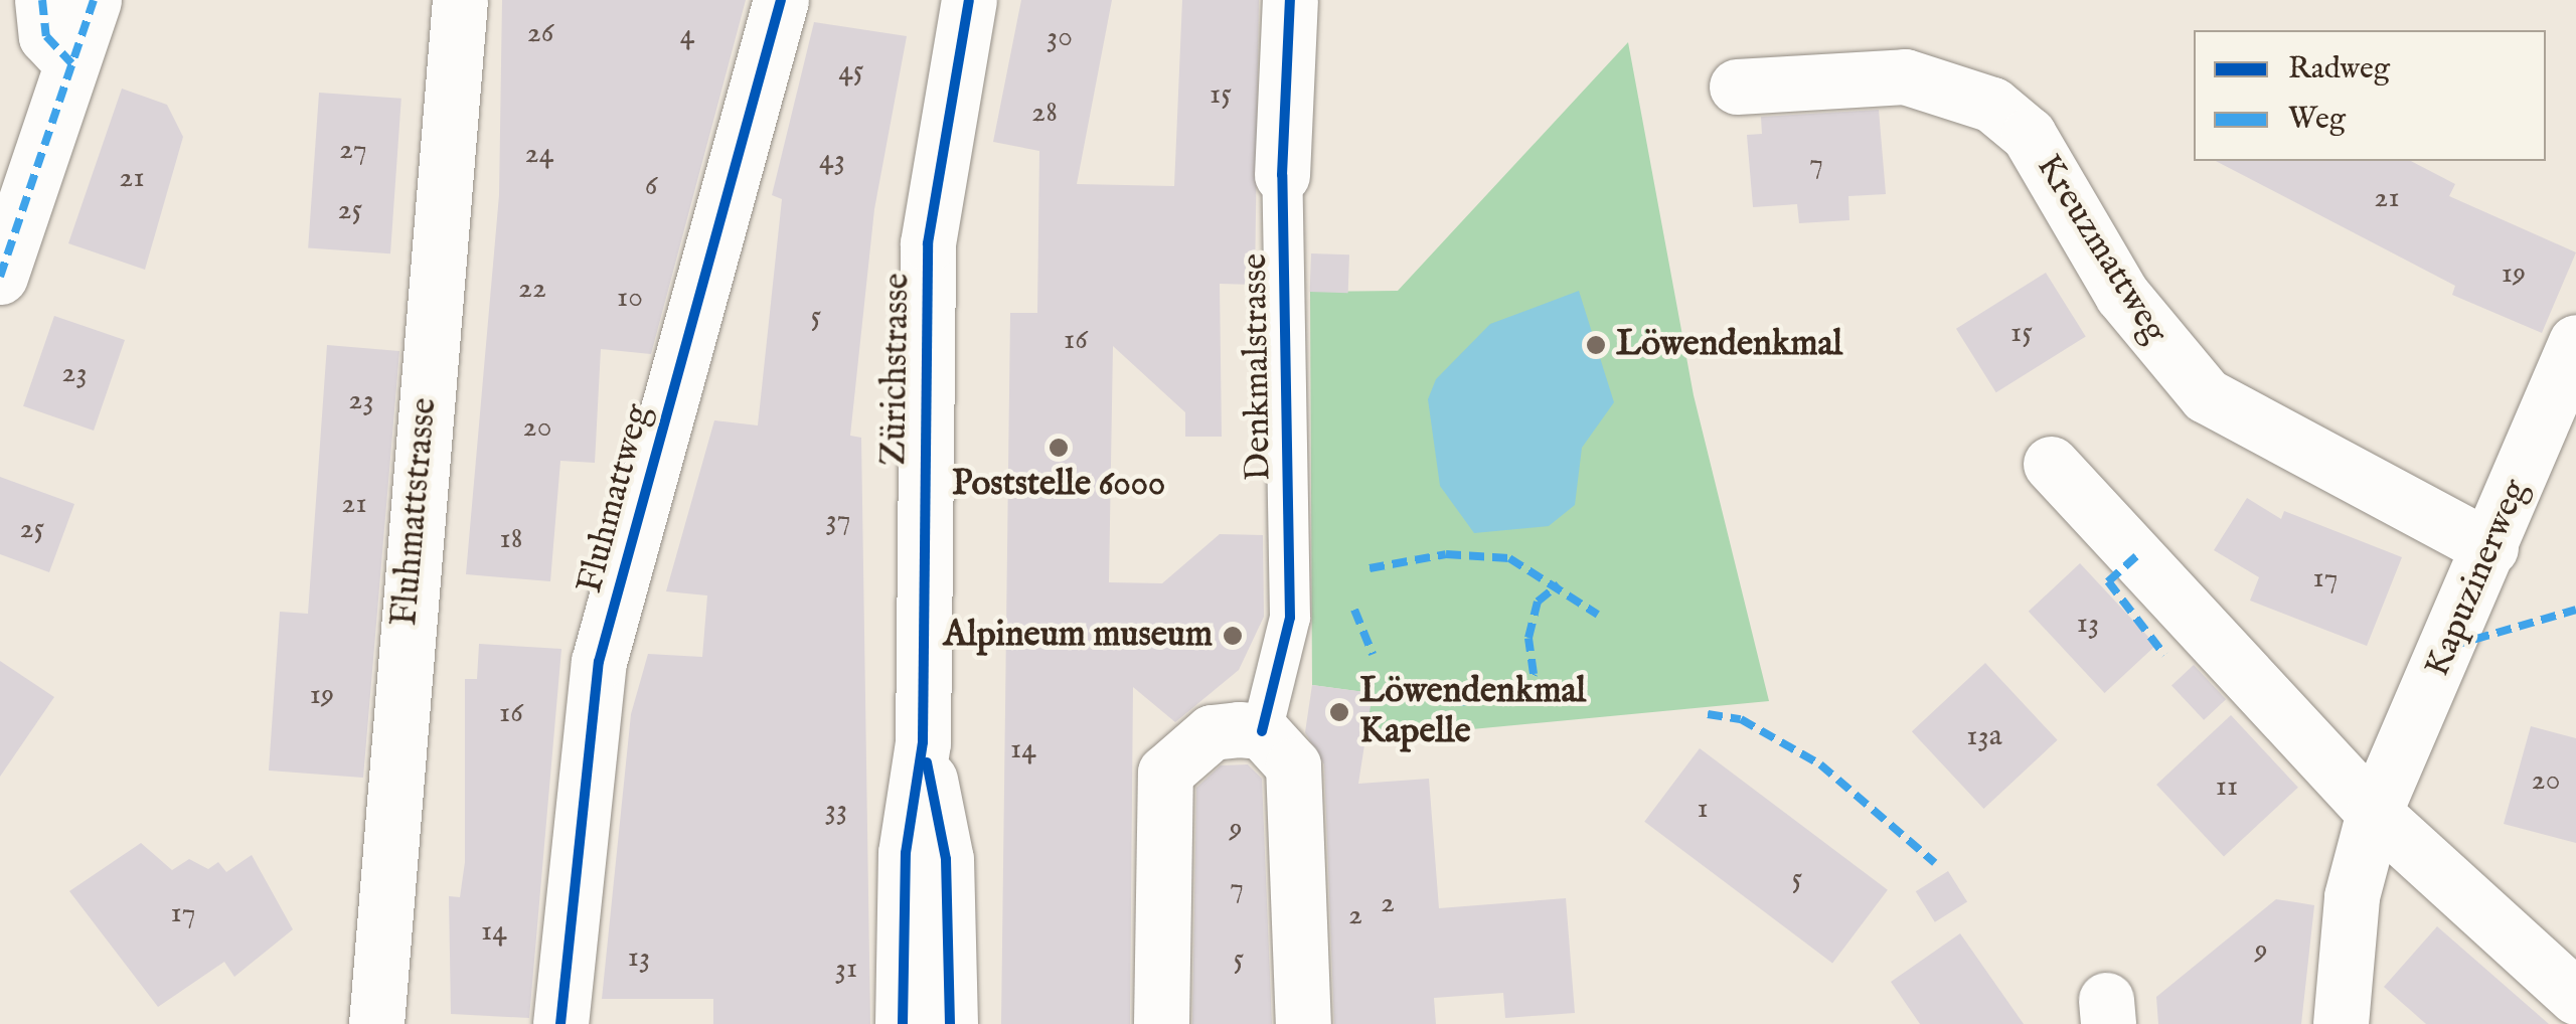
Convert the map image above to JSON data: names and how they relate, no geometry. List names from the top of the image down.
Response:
{
  "streets": {
    "street": [
      "Kreuzmattweg",
      "Denkmalstrasse",
      "Zürichstrasse",
      "Fluhmattweg",
      "Fluhmattstrasse",
      "Kapuzinerweg"
    ]
  },
  "crossings": [
    ["Kreuzmattweg", "Kapuzinerweg"]
  ],
  "places": [
    "Löwendenkmal",
    "Poststelle 6000",
    "Alpineum museum",
    "Löwendenkmal Kapelle"
  ],
  "house_numbers": [
    "26",
    "4",
    "30",
    "45",
    "15",
    "28",
    "27",
    "24",
    "43",
    "7",
    "21",
    "6",
    "21",
    "25",
    "19",
    "22",
    "10",
    "5",
    "15",
    "16",
    "23",
    "23",
    "20",
    "21",
    "37",
    "25",
    "18",
    "17",
    "13",
    "19",
    "16",
    "13a",
    "14",
    "20",
    "11",
    "1",
    "33",
    "9",
    "5",
    "7",
    "2",
    "17",
    "2",
    "14",
    "9",
    "13",
    "5",
    "31"
  ],
  "legend": ["Radweg", "Weg"]
}
